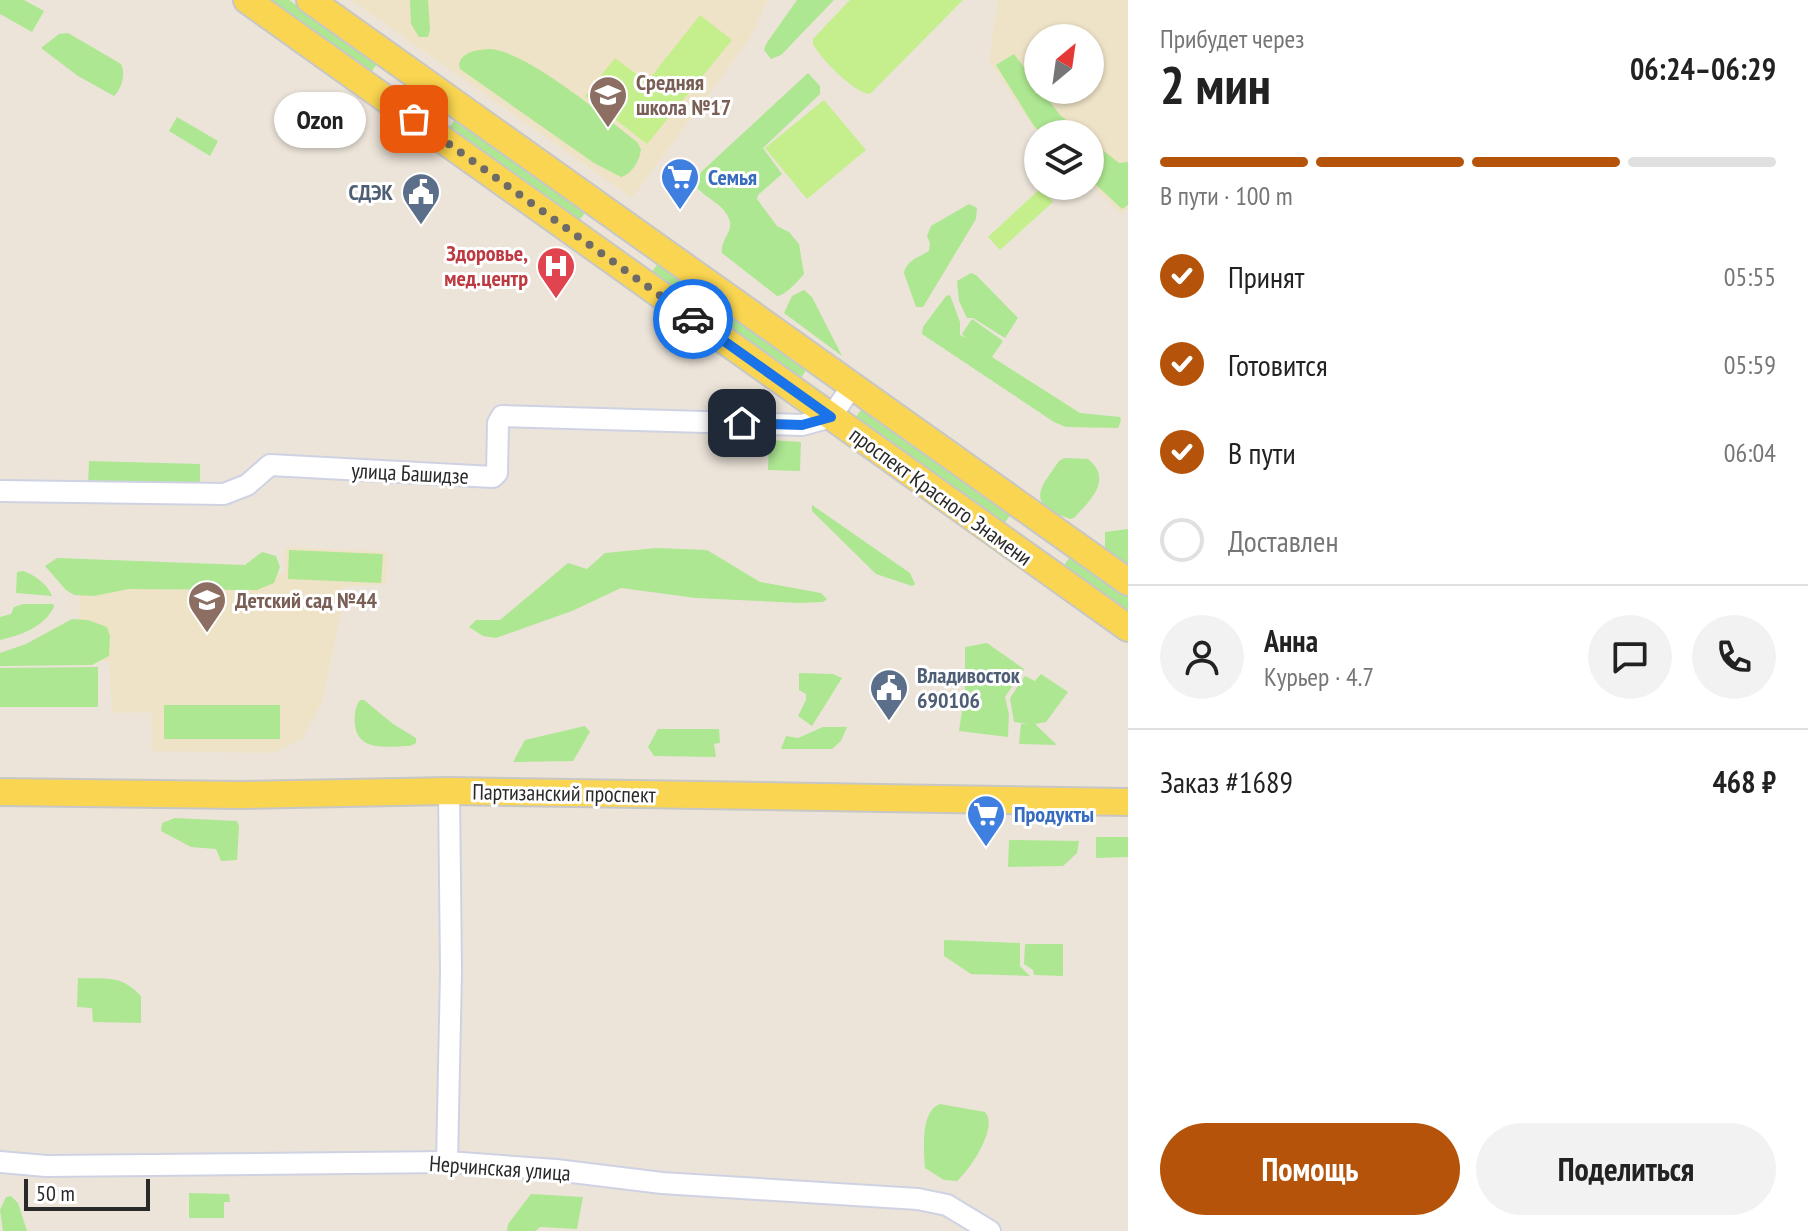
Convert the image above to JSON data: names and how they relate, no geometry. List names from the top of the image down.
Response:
{
  "streets": {
    "main road": ["проспект Красного Знамени", "Партизанский проспект"],
    "street": ["улица Башидзе", "Нерчинская улица"]
  },
  "crossings": [
    ["улица Башидзе", "проспект Красного Знамени"]
  ],
  "places": {
    "other": ["Ozon"],
    "school or university": ["Средняя школа №17", "Детский сад №44"],
    "supermarket": ["Семья", "Продукты"],
    "public building": ["СДЭК", "Владивосток 690106"],
    "hospital": ["Здоровье, мед.центр"]
  },
  "scale_bar": "50 m",
  "north": "top right",
  "page": {
    "heading": ["2 мин", "Прибудет через", "06:24–06:29"],
    "panel": [
      "Анна",
      "Курьер · 4.7",
      "Заказ #1689",
      "468 ₽"
    ],
    "bubble": "Ozon",
    "bar": "В пути · 100 m",
    "list": [
      ["Принят", "05:55"],
      ["Готовится", "05:59"],
      ["В пути", "06:04"],
      "Доставлен"
    ],
    "buttons": ["Помощь", "Поделиться"],
    "scale": "50 m"
  }
}
